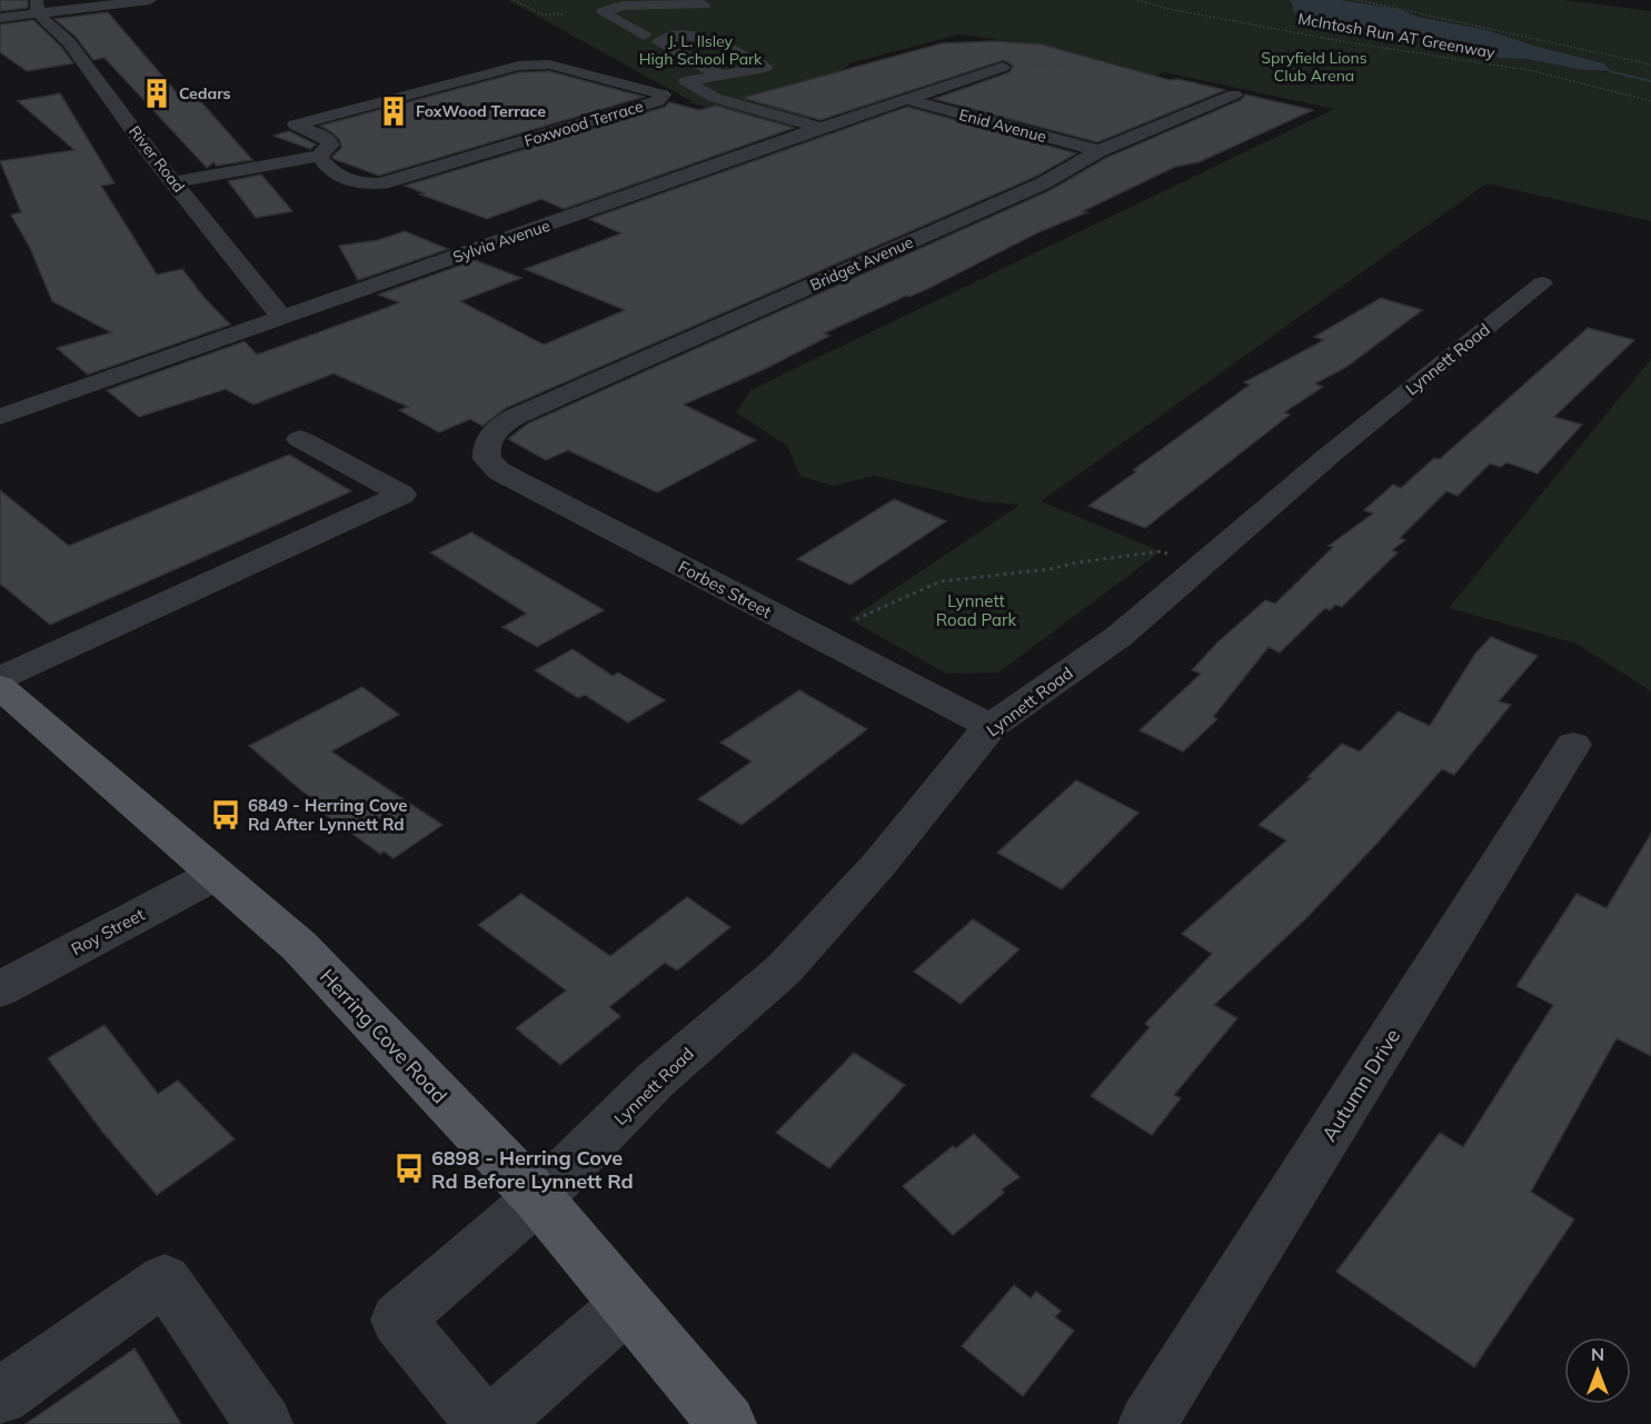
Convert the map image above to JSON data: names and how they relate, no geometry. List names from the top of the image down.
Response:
{
  "streets": {
    "main road": ["Herring Cove Road"],
    "street": [
      "Foxwood Terrace",
      "Enid Avenue",
      "River Road",
      "Sylvia Avenue",
      "Bridget Avenue",
      "Lynnett Road",
      "Forbes Street",
      "Roy Street",
      "Autumn Drive"
    ],
    "path": ["McIntosh Run AT Greenway"]
  },
  "crossings": [
    ["Enid Avenue", "Sylvia Avenue"],
    ["Enid Avenue", "Bridget Avenue"],
    ["River Road", "Sylvia Avenue"],
    ["Bridget Avenue", "Forbes Street"],
    ["Lynnett Road", "Forbes Street"],
    ["Lynnett Road", "Herring Cove Road"],
    ["Roy Street", "Herring Cove Road"]
  ],
  "parks": ["J. L. Ilsley High School Park", "Spryfield Lions Club Arena", "Lynnett Road Park"],
  "places": {
    "building": ["Cedars", "FoxWood Terrace"],
    "bus stop": ["6849 - Herring Cove Rd After Lynnett Rd", "6898 - Herring Cove Rd Before Lynnett Rd"]
  },
  "north": "top"
}
